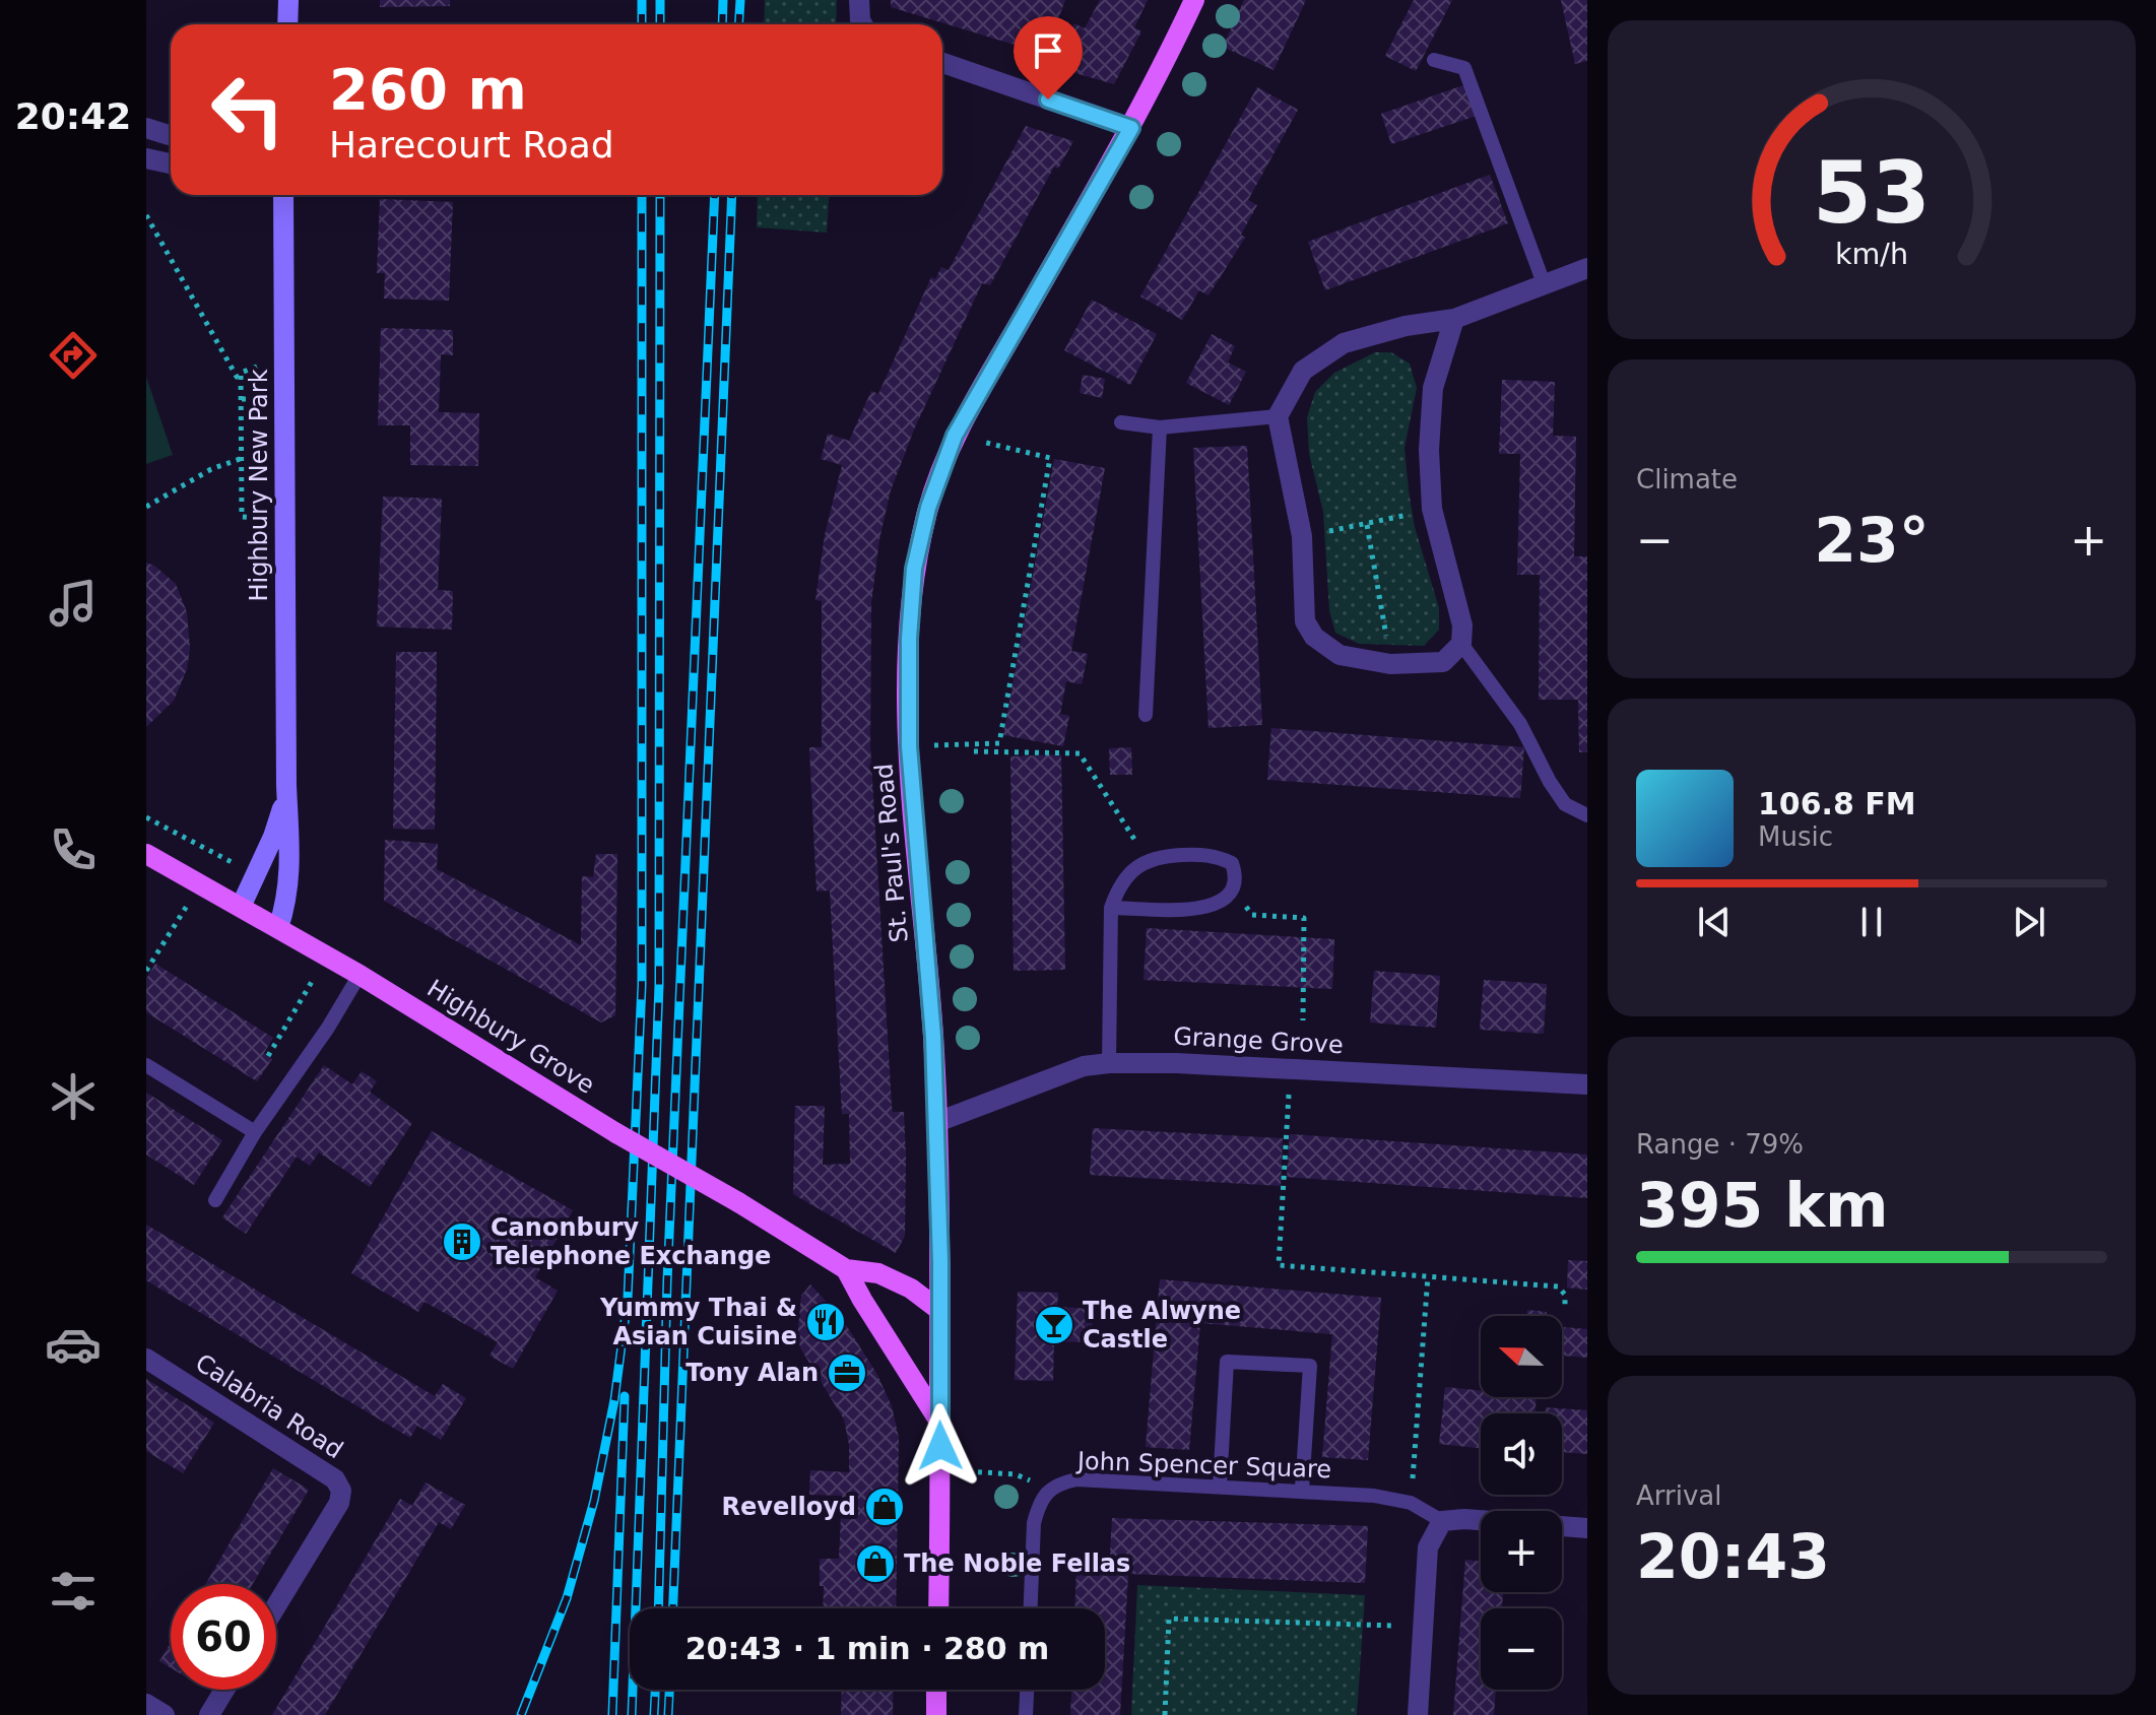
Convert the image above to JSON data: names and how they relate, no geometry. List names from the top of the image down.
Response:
{
  "streets": {
    "main road": ["St. Paul's Road", "Highbury Grove"],
    "street": ["Highbury New Park", "Grange Grove", "Calabria Road"],
    "lane": ["John Spencer Square"]
  },
  "crossings": [
    ["Highbury New Park", "Highbury Grove"],
    ["St. Paul's Road", "Highbury Grove"],
    ["St. Paul's Road", "Grange Grove"]
  ],
  "places": {
    "building": ["Canonbury Telephone Exchange"],
    "restaurant": ["Yummy Thai & Asian Cuisine"],
    "bar": ["The Alwyne Castle"],
    "office": ["Tony Alan"],
    "shop": ["Revelloyd", "The Noble Fellas"]
  },
  "north": "left",
  "page": {
    "tabs": "20:42",
    "turn": ["260 m", "Harecourt Road"],
    "tile": [
      "Climate",
      ["Range · 79%", "395 km"],
      ["Arrival", "20:43"]
    ],
    "heat": ["−", "23°", "+"],
    "song": ["106.8 FM", "Music"],
    "map_buttons": ["+", "−"],
    "limit": "60",
    "trip": "20:43 · 1 min · 280 m",
    "gauge": ["53", "km/h"]
  }
}
